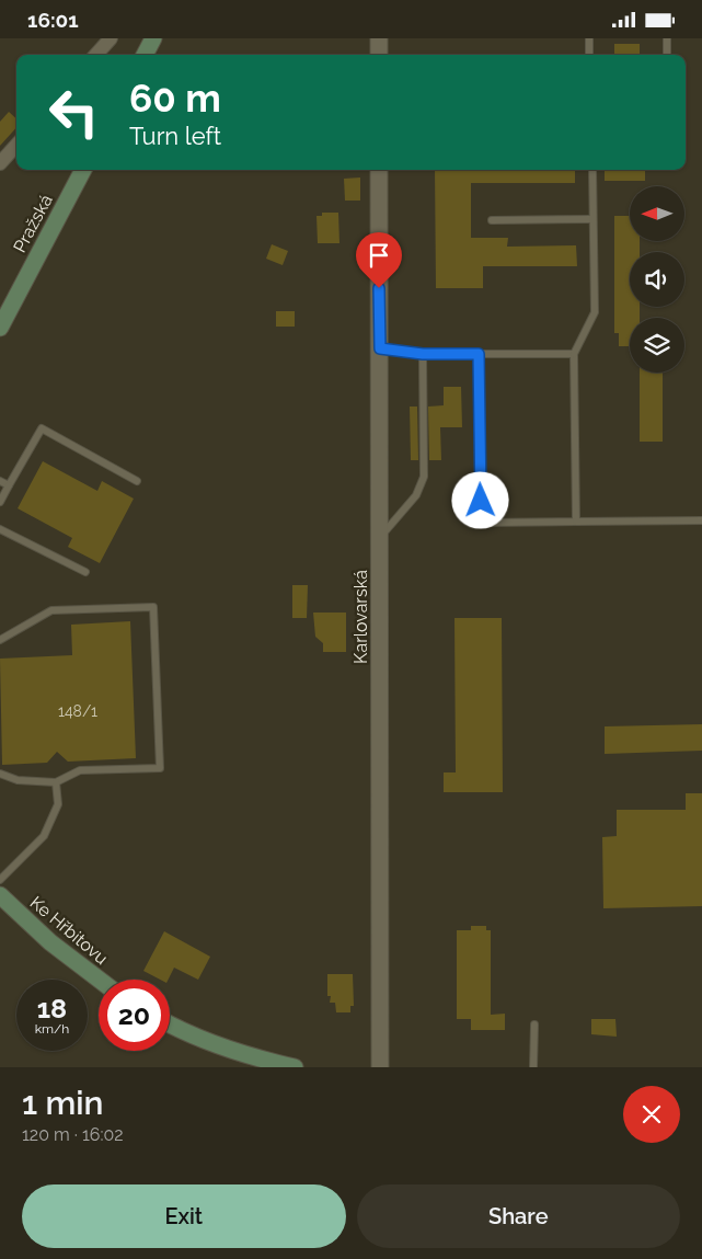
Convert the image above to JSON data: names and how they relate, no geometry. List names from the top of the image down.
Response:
{
  "streets": {
    "main road": ["Pražská", "Ke Hřbitovu"],
    "street": ["Karlovarská"]
  },
  "house_numbers": ["148/1"],
  "north": "left",
  "page": {
    "status": "16:01",
    "turn": ["60 m", "Turn left"],
    "speed": "18 km/h",
    "limit": "20",
    "heading": ["1 min", "120 m · 16:02"],
    "buttons": ["Exit", "Share"]
  }
}
